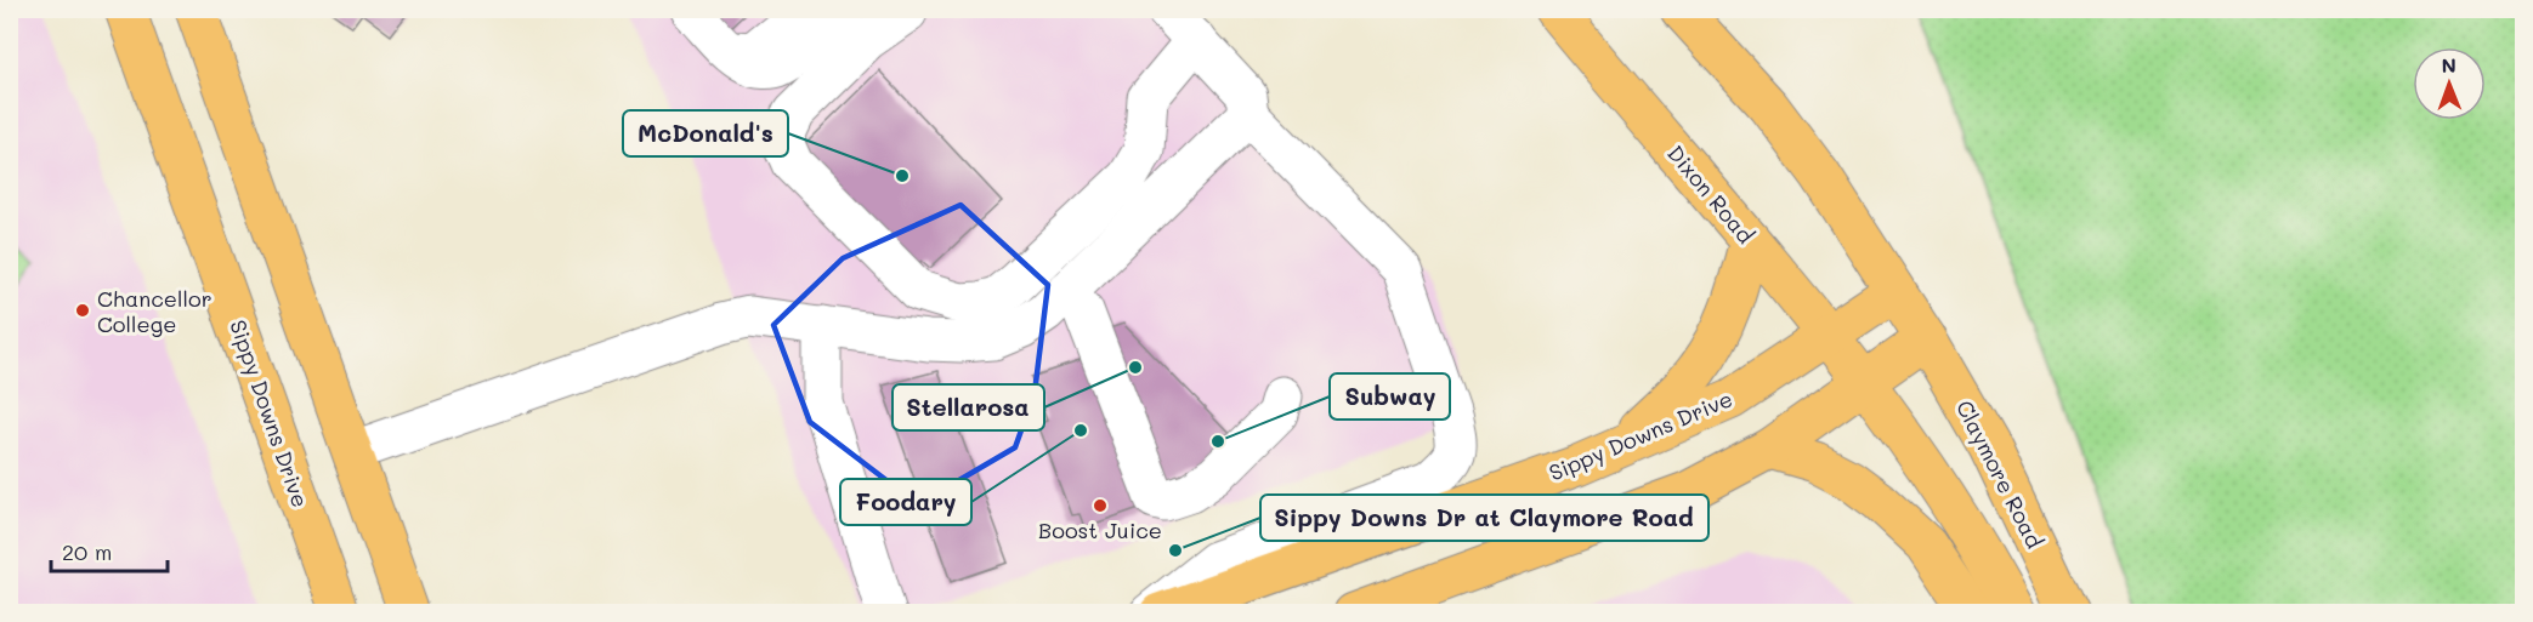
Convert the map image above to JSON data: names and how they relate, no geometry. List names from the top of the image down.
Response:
{
  "streets": {
    "main road": ["Dixon Road", "Sippy Downs Drive", "Claymore Road"]
  },
  "crossings": [
    ["Dixon Road", "Sippy Downs Drive"]
  ],
  "places": [
    "McDonald's",
    "Chancellor College",
    "Stellarosa",
    "Foodary",
    "Subway",
    "Boost Juice",
    "Sippy Downs Dr at Claymore Road"
  ],
  "scale_bar": "20 m",
  "north": "top"
}
